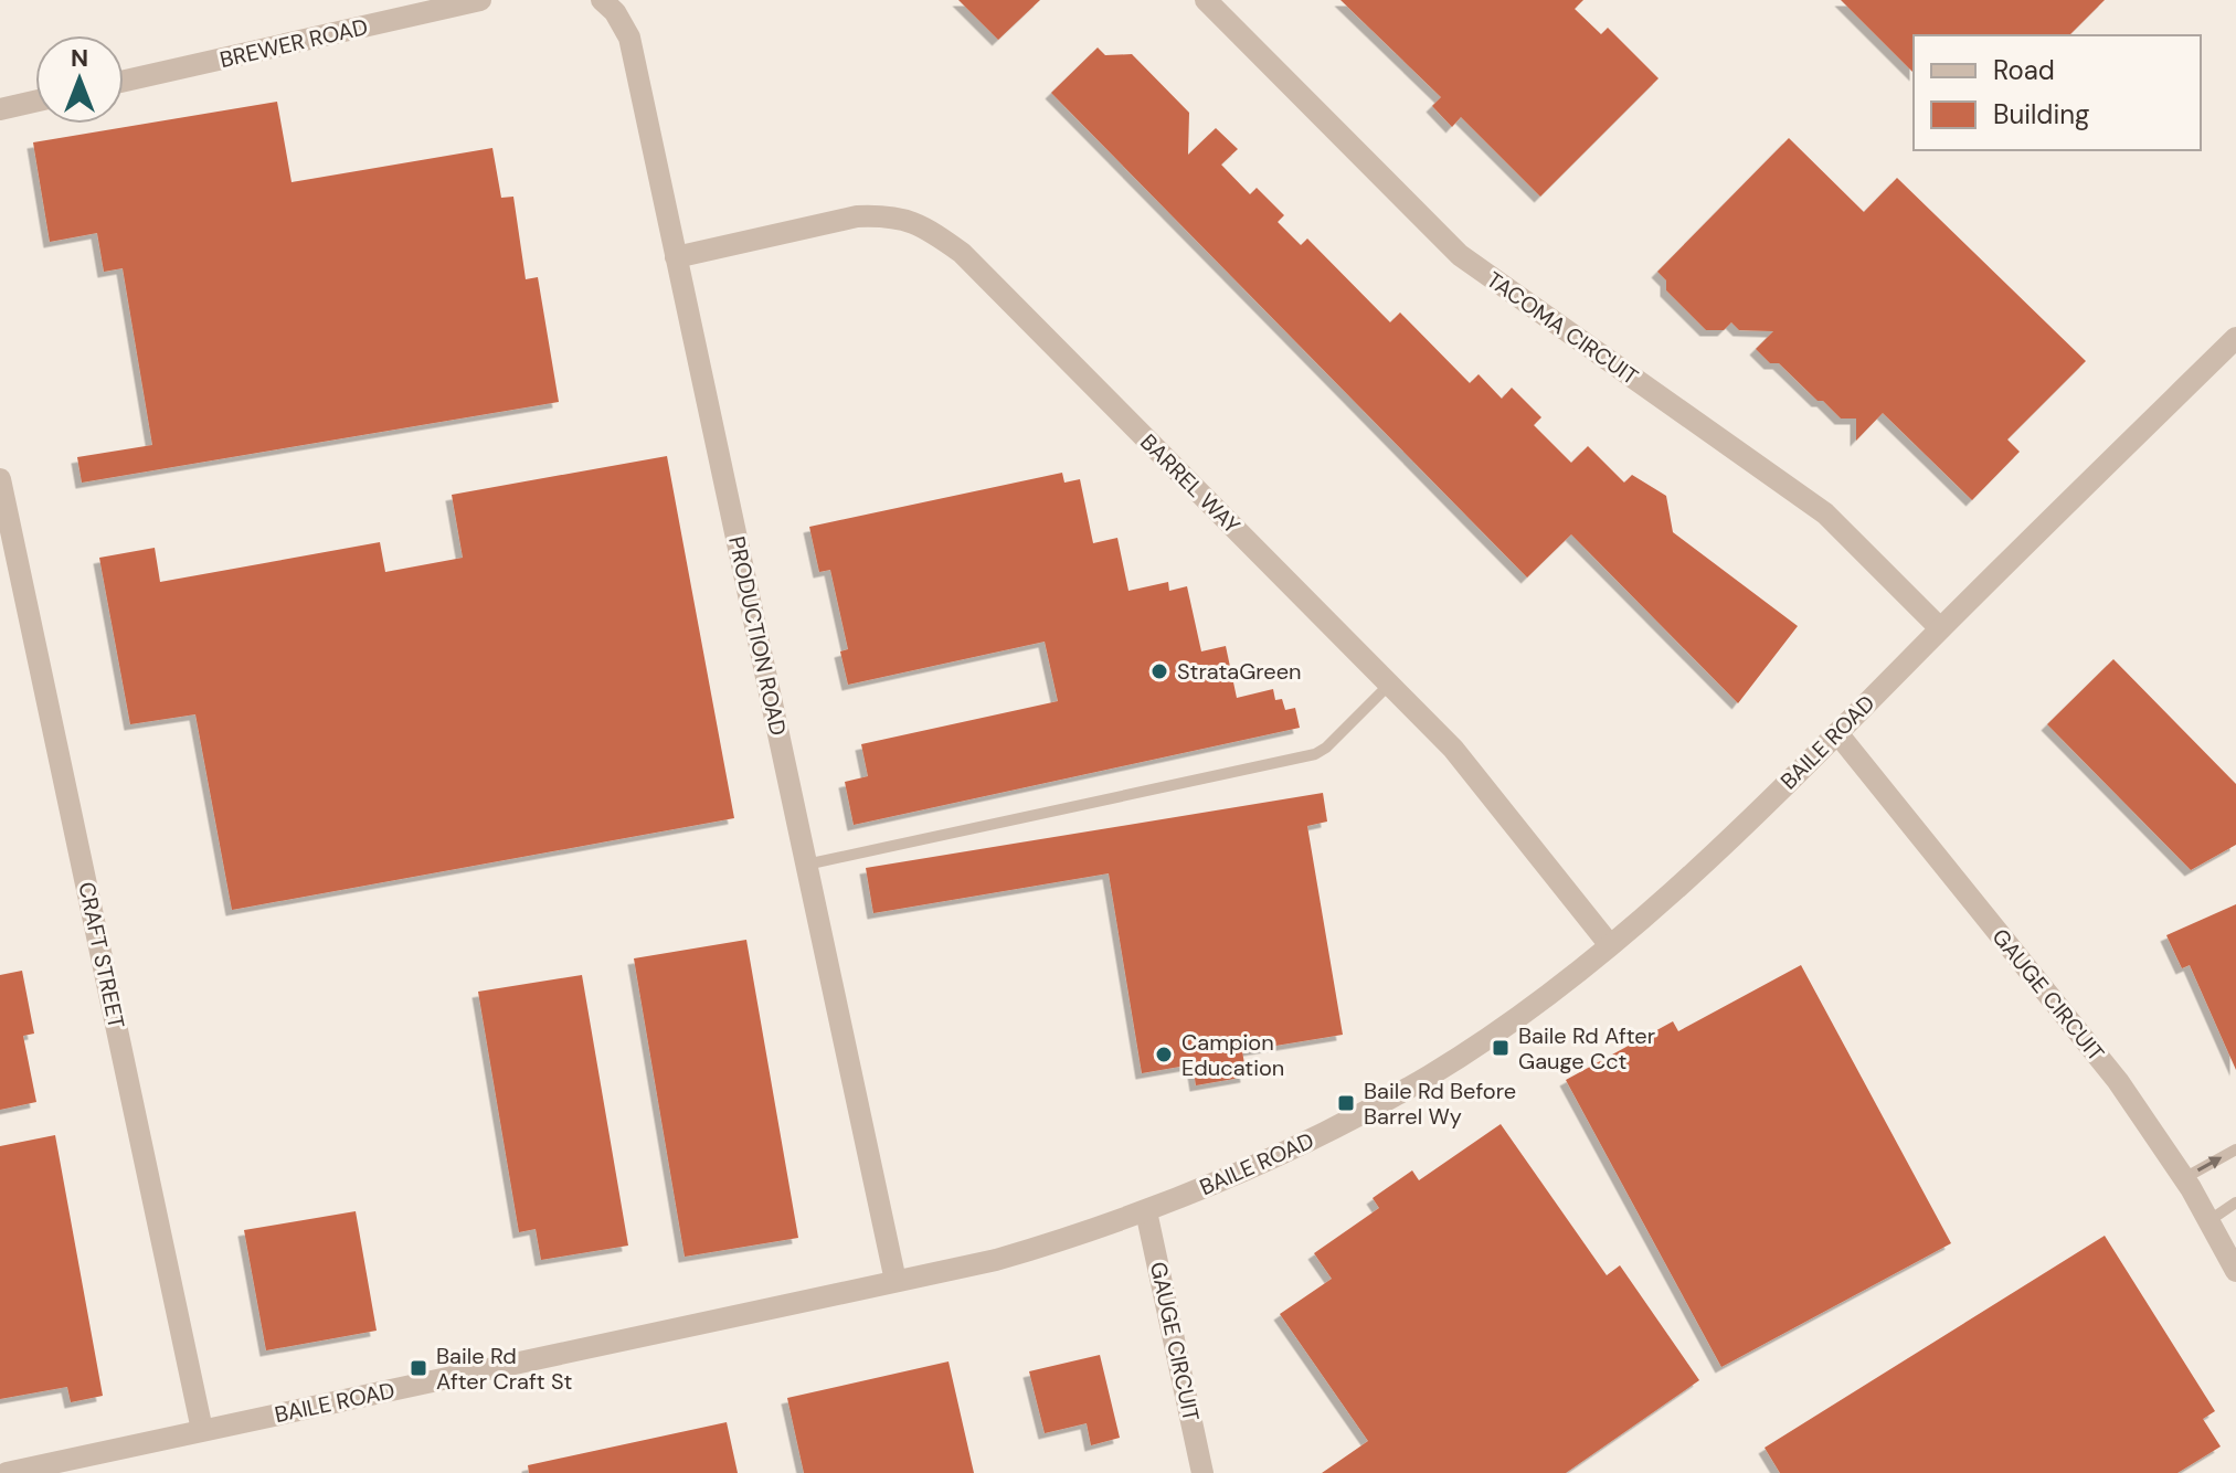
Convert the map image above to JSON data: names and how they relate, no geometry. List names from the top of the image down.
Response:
{
  "streets": {
    "street": [
      "BREWER ROAD",
      "TACOMA CIRCUIT",
      "BARREL WAY",
      "PRODUCTION ROAD",
      "BAILE ROAD",
      "CRAFT STREET",
      "GAUGE CIRCUIT"
    ]
  },
  "crossings": [
    ["TACOMA CIRCUIT", "BAILE ROAD"],
    ["BARREL WAY", "PRODUCTION ROAD"],
    ["BARREL WAY", "BAILE ROAD"],
    ["PRODUCTION ROAD", "BAILE ROAD"],
    ["BAILE ROAD", "CRAFT STREET"],
    ["BAILE ROAD", "GAUGE CIRCUIT"]
  ],
  "places": {
    "other": ["StrataGreen", "Campion Education"],
    "transit": ["Baile Rd After Gauge Cct", "Baile Rd Before Barrel Wy", "Baile Rd After Craft St"]
  },
  "legend": ["Road", "Building"],
  "north": "top"
}
